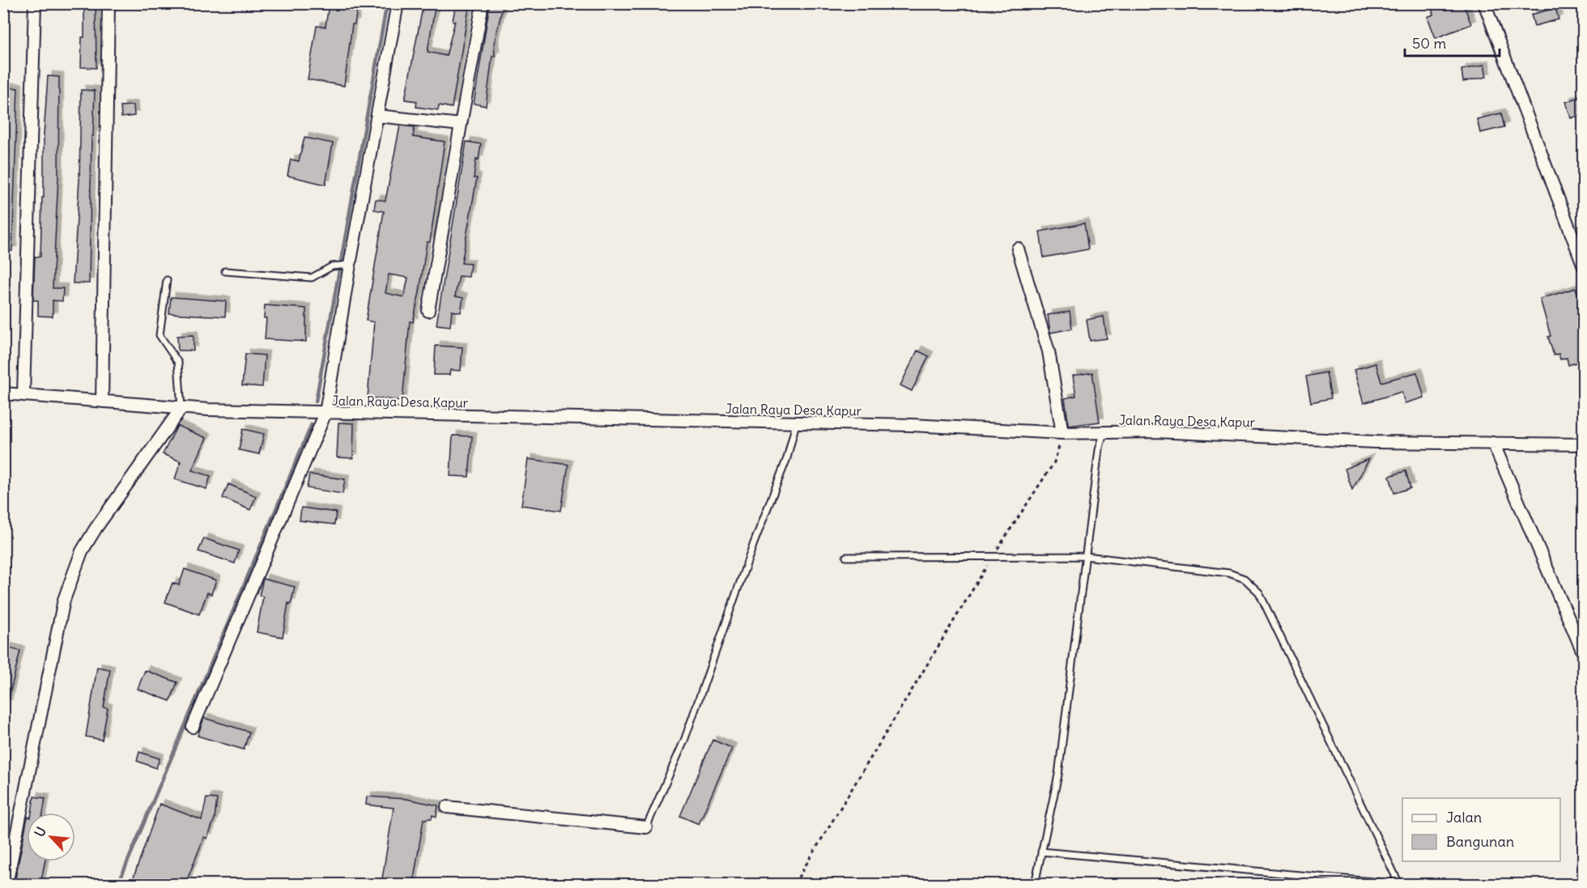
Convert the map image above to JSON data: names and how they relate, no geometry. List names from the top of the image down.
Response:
{
  "streets": {
    "street": ["Jalan Raya Desa Kapur"]
  },
  "legend": ["Jalan", "Bangunan"],
  "scale_bar": "50 m",
  "north": "top left"
}
